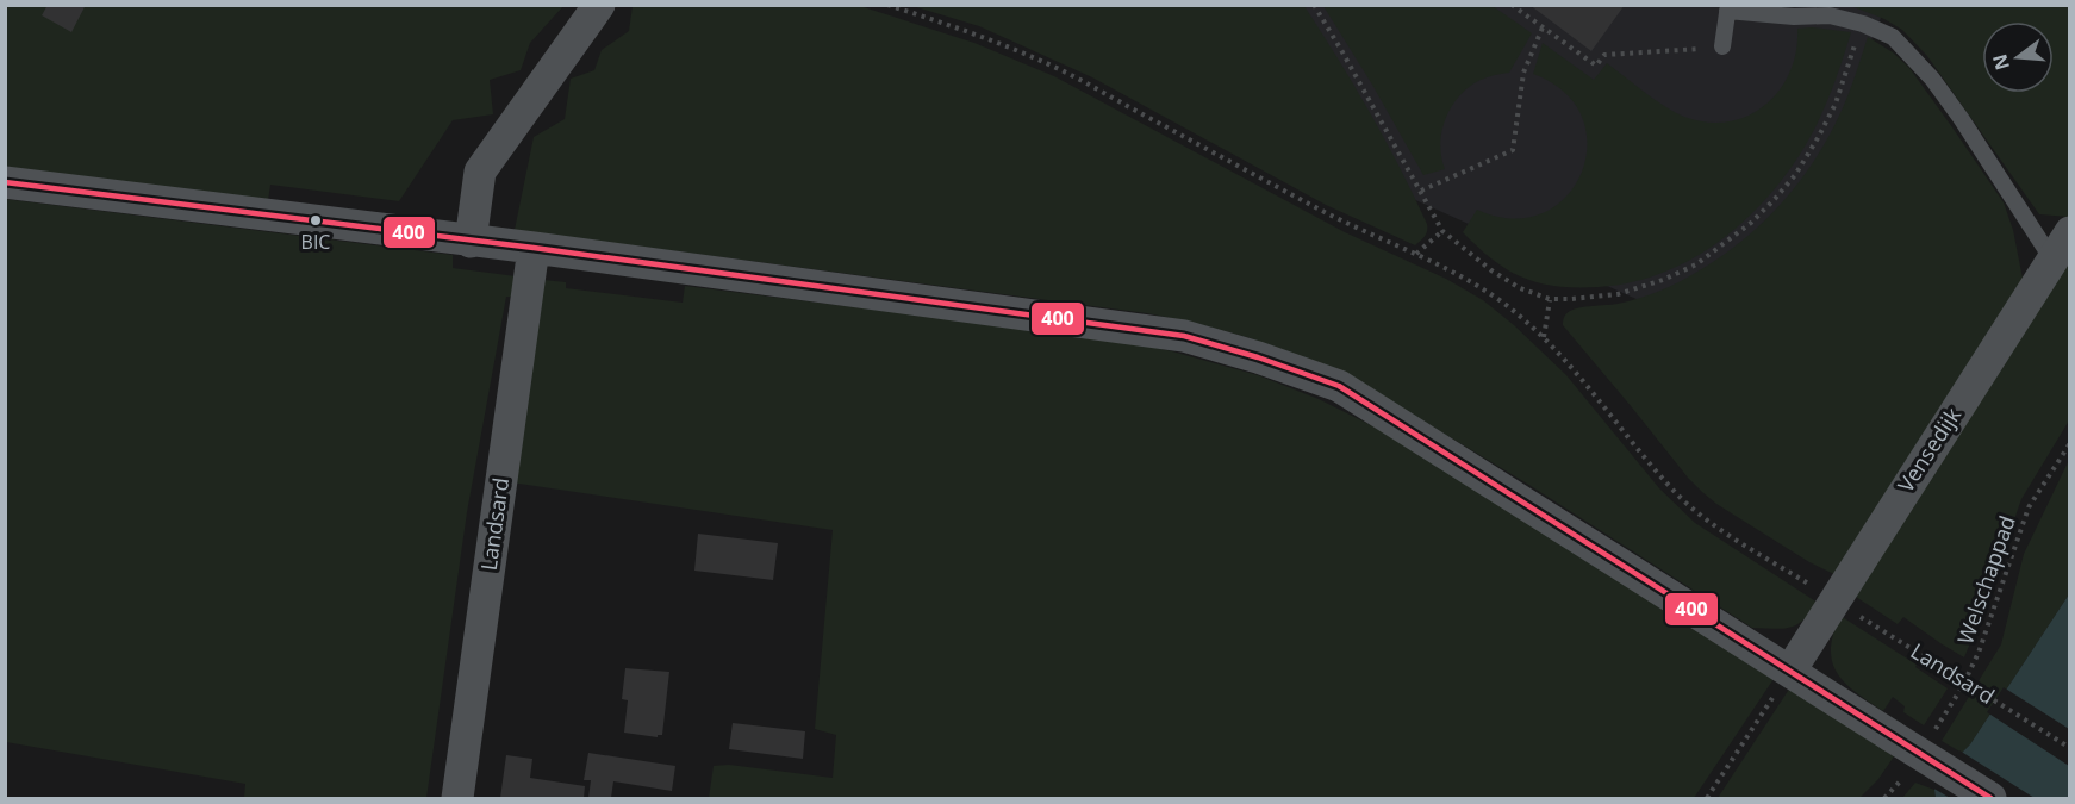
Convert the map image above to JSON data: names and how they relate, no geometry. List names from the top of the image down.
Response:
{
  "streets": {
    "street": ["Vensedijk", "Landsard"],
    "path": ["Welschappad"]
  },
  "crossings": [
    ["Vensedijk", "Landsard"]
  ],
  "places": ["BIC"],
  "lines": ["transit line 400"],
  "north": "left"
}
